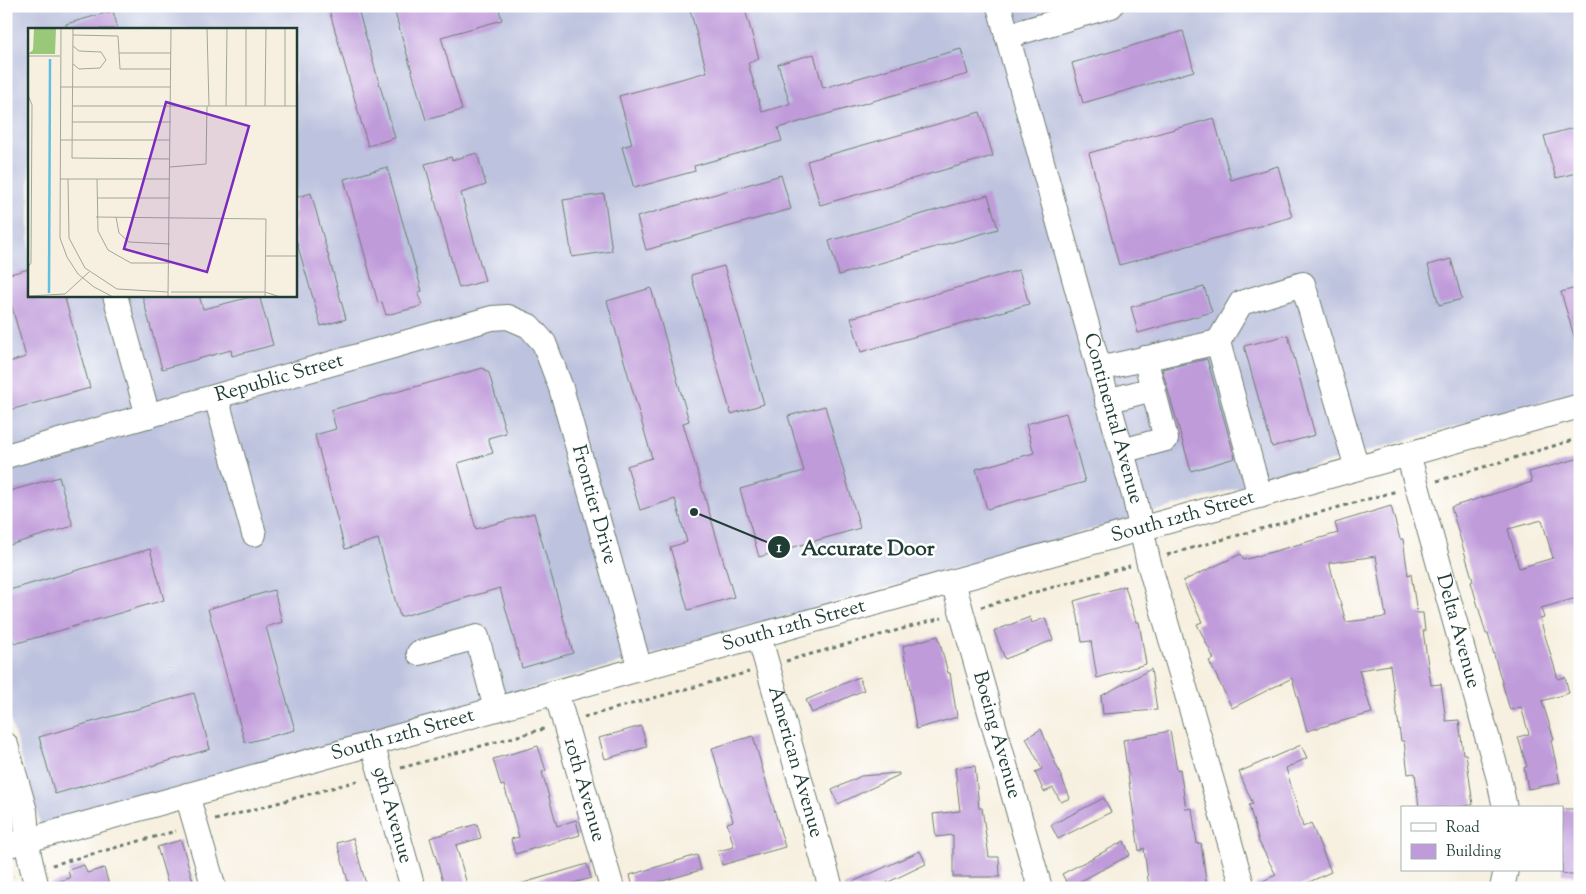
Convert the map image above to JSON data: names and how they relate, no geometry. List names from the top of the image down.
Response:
{
  "streets": {
    "street": [
      "Republic Street",
      "Continental Avenue",
      "Frontier Drive",
      "South 12th Street",
      "Delta Avenue",
      "Boeing Avenue",
      "American Avenue",
      "10th Avenue",
      "9th Avenue"
    ]
  },
  "crossings": [
    ["Republic Street", "Frontier Drive"],
    ["Continental Avenue", "South 12th Street"],
    ["Frontier Drive", "South 12th Street"],
    ["South 12th Street", "Delta Avenue"],
    ["South 12th Street", "Boeing Avenue"],
    ["South 12th Street", "American Avenue"],
    ["South 12th Street", "10th Avenue"],
    ["South 12th Street", "9th Avenue"]
  ],
  "places": ["Accurate Door"],
  "legend": ["Road", "Building"]
}
